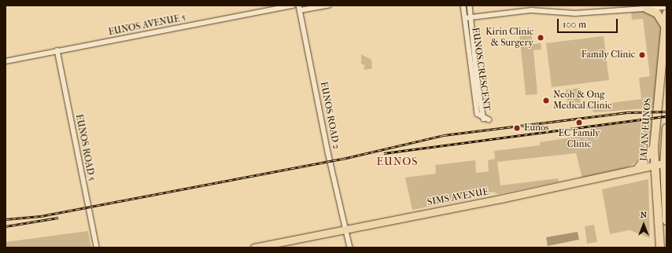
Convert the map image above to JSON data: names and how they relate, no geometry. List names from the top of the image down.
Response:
{
  "streets": {
    "highway": ["JALAN EUNOS"],
    "main road": ["SIMS AVENUE"],
    "street": [
      "EUNOS AVENUE 5",
      "EUNOS CRESCENT",
      "EUNOS ROAD 2",
      "EUNOS ROAD 5"
    ]
  },
  "crossings": [
    ["EUNOS AVENUE 5", "EUNOS ROAD 5"],
    ["EUNOS ROAD 2", "SIMS AVENUE"],
    ["JALAN EUNOS", "SIMS AVENUE"]
  ],
  "districts": ["EUNOS"],
  "places": [
    "Kirin Clinic & Surgery",
    "Family Clinic",
    "Neoh & Ong Medical Clinic",
    "EC Family Clinic",
    "Eunos"
  ],
  "scale_bar": "100 m",
  "north": "top"
}
